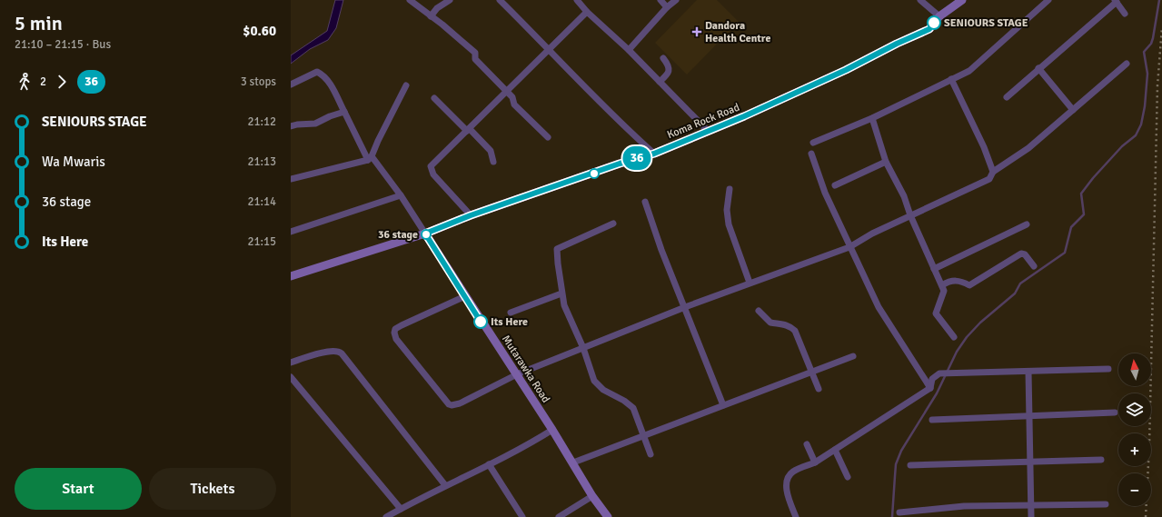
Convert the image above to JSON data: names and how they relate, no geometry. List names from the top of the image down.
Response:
{
  "streets": {
    "main road": ["Koma Rock Road", "Mutarawka Road"]
  },
  "crossings": [
    ["Koma Rock Road", "Mutarawka Road"]
  ],
  "places": {
    "other": ["SENIOURS STAGE", "36 stage", "Its Here"],
    "health": ["Dandora Health Centre"]
  },
  "lines": ["bus line 36"],
  "north": "top",
  "page": {
    "heading": ["5 min", "21:10 – 21:15 · Bus", "$0.60"],
    "on_map": "36",
    "legs": ["2", "36", "3 stops"],
    "list": [
      {
        "name": "SENIOURS STAGE",
        "value": "21:12"
      },
      {
        "name": "Wa Mwaris",
        "value": "21:13"
      },
      {
        "name": "36 stage",
        "value": "21:14"
      },
      {
        "name": "Its Here",
        "value": "21:15"
      }
    ],
    "map_buttons": ["+", "−"],
    "buttons": ["Start", "Tickets"]
  }
}
